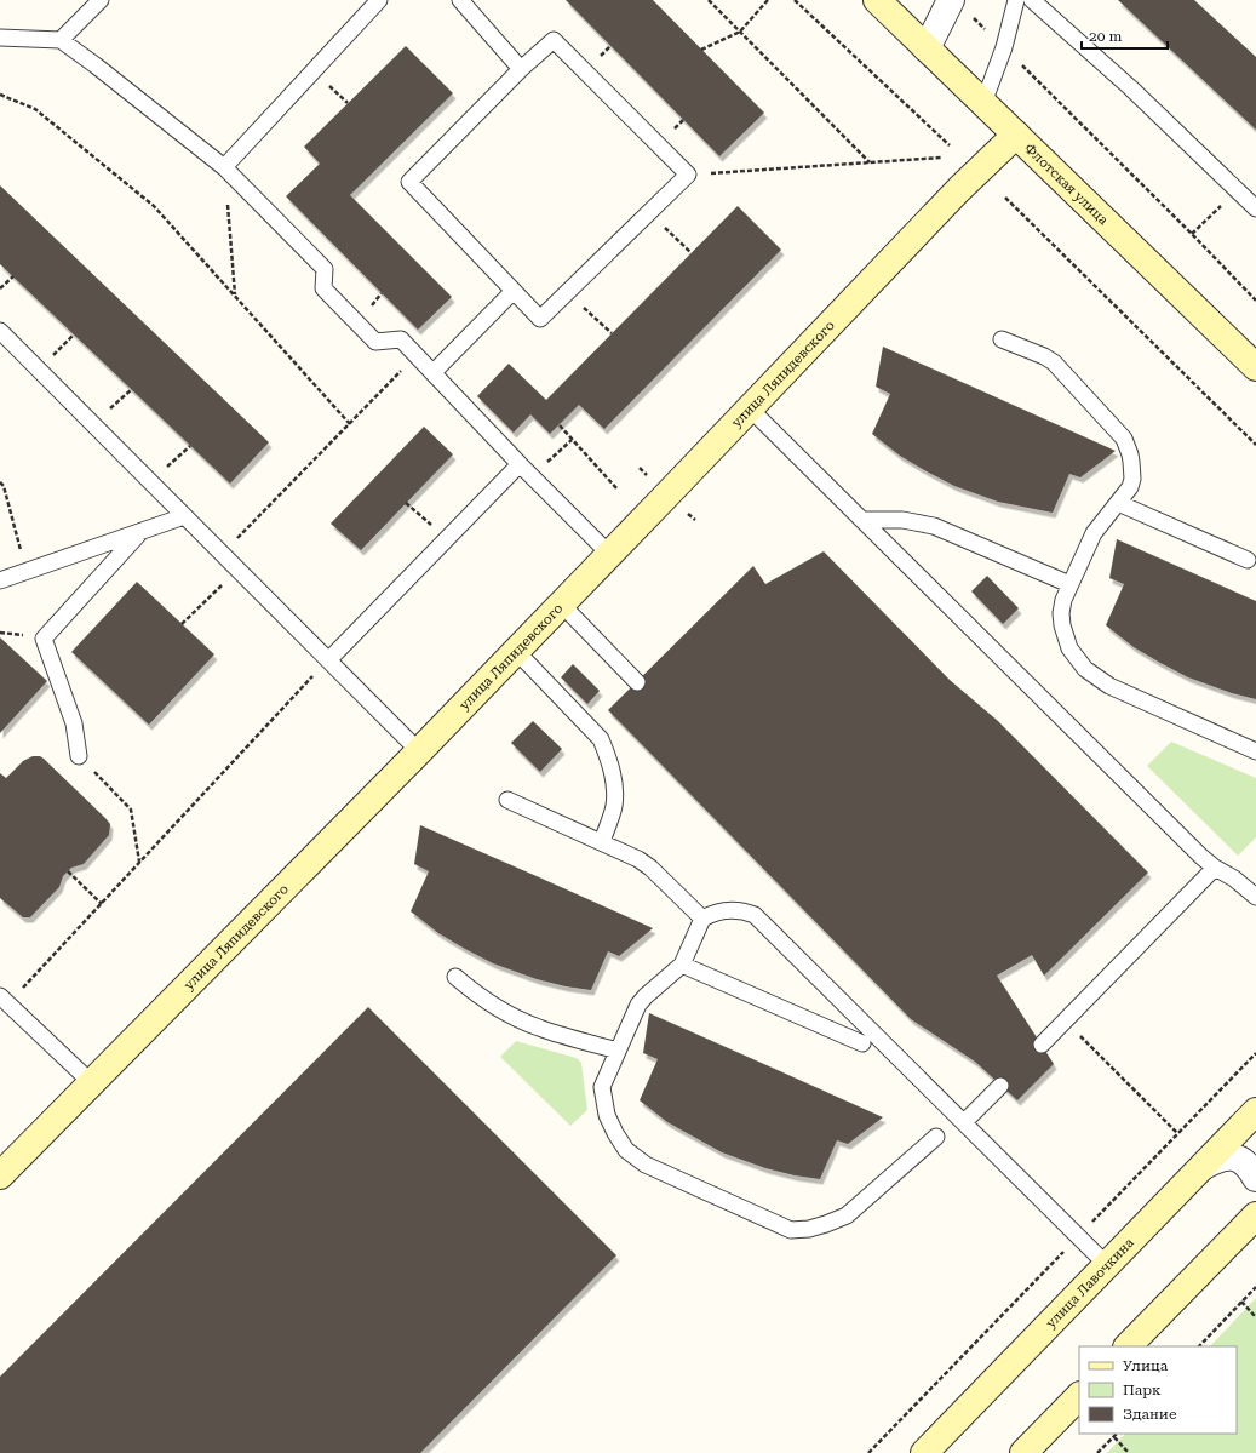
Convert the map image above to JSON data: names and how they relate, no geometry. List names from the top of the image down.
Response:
{
  "streets": {
    "street": ["Флотская улица", "улица Ляпидевского", "улица Лавочкина"]
  },
  "crossings": [
    ["Флотская улица", "улица Ляпидевского"]
  ],
  "legend": ["Улица", "Парк", "Здание"],
  "scale_bar": "20 m"
}
